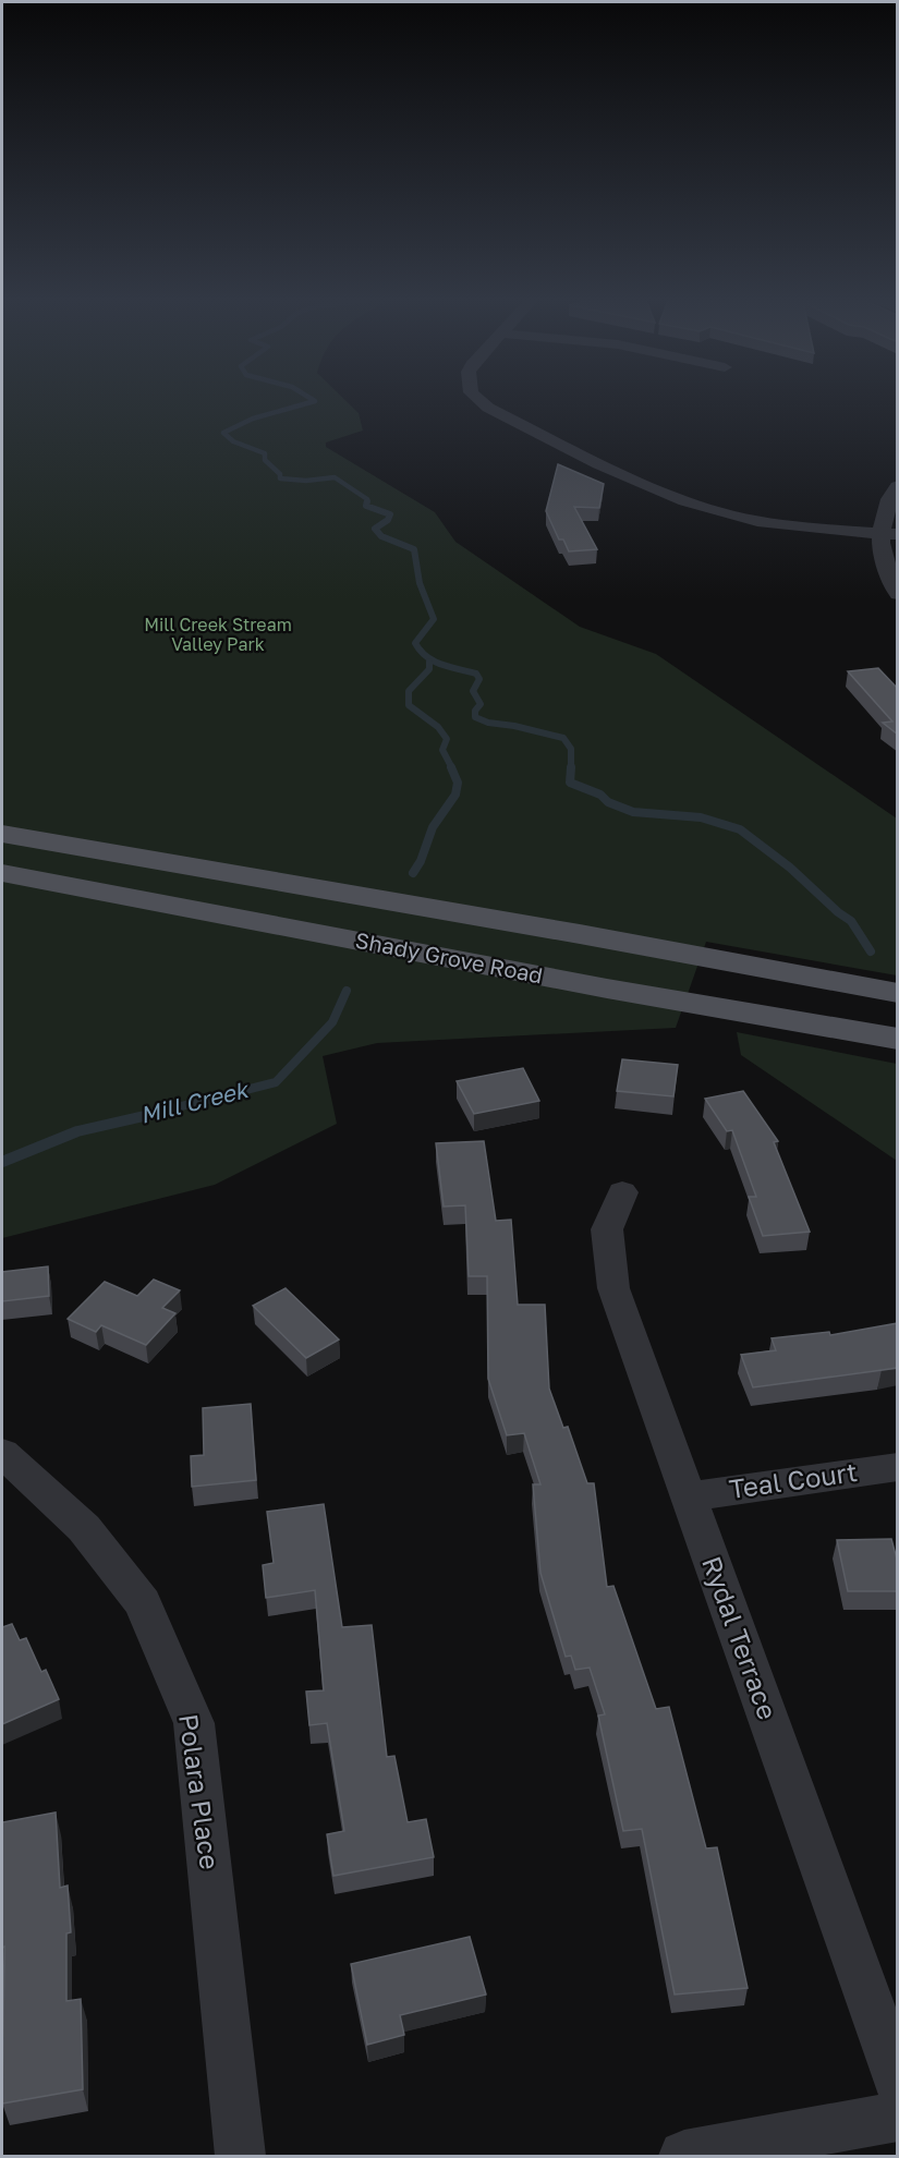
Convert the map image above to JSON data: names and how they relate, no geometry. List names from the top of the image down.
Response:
{
  "streets": {
    "main road": ["Shady Grove Road"],
    "street": ["Teal Court", "Rydal Terrace", "Polara Place"]
  },
  "crossings": [
    ["Teal Court", "Rydal Terrace"]
  ],
  "water": ["Mill Creek"],
  "parks": ["Mill Creek Stream Valley Park"]
}
